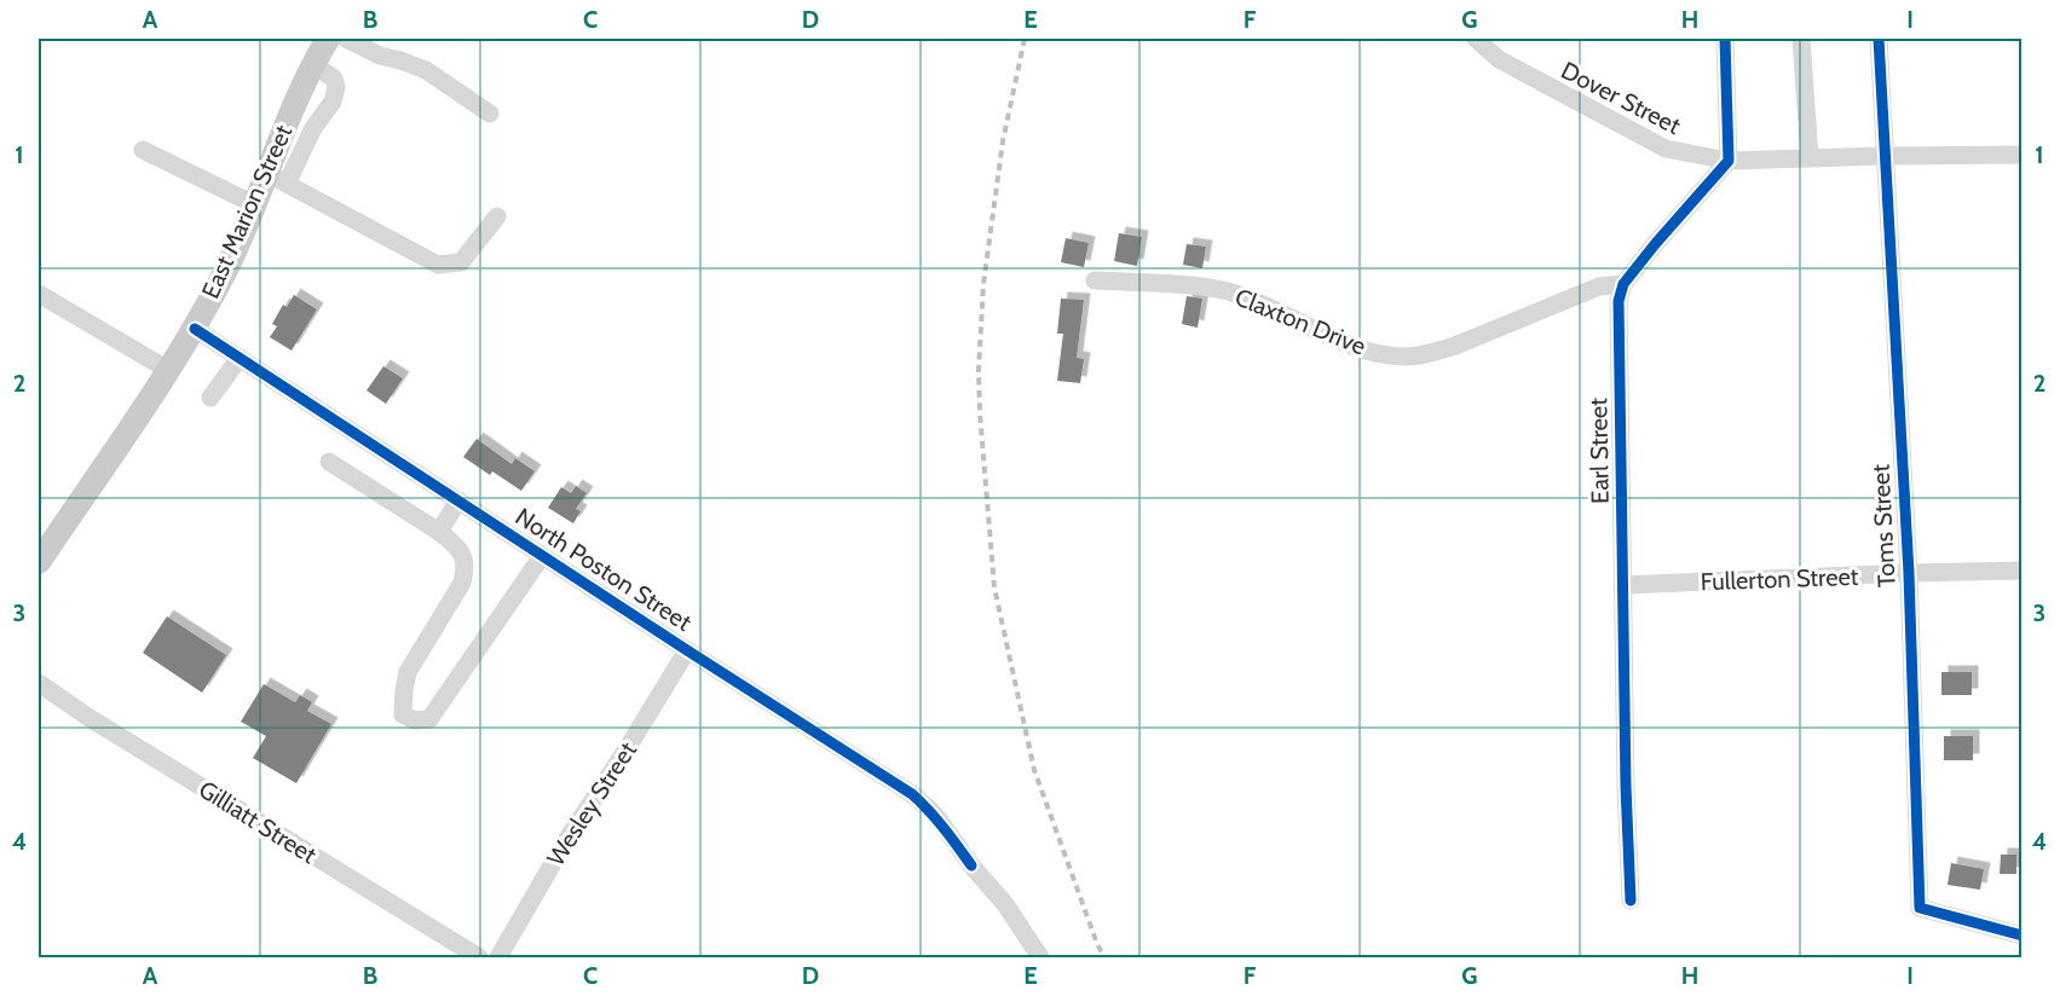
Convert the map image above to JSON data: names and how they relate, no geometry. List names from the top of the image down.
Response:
{
  "streets": {
    "main road": ["East Marion Street"],
    "street": [
      "Dover Street",
      "Claxton Drive",
      "Earl Street",
      "Toms Street",
      "North Poston Street",
      "Fullerton Street",
      "Wesley Street",
      "Gilliatt Street"
    ]
  },
  "crossings": [
    ["Dover Street", "Toms Street"],
    ["East Marion Street", "North Poston Street"],
    ["Claxton Drive", "Earl Street"],
    ["Earl Street", "Fullerton Street"],
    ["Toms Street", "Fullerton Street"],
    ["North Poston Street", "Wesley Street"]
  ],
  "grid": {
    "columns": [
      "A",
      "B",
      "C",
      "D",
      "E",
      "F",
      "G",
      "H",
      "I"
    ],
    "rows": [
      "1",
      "2",
      "3",
      "4"
    ]
  }
}
